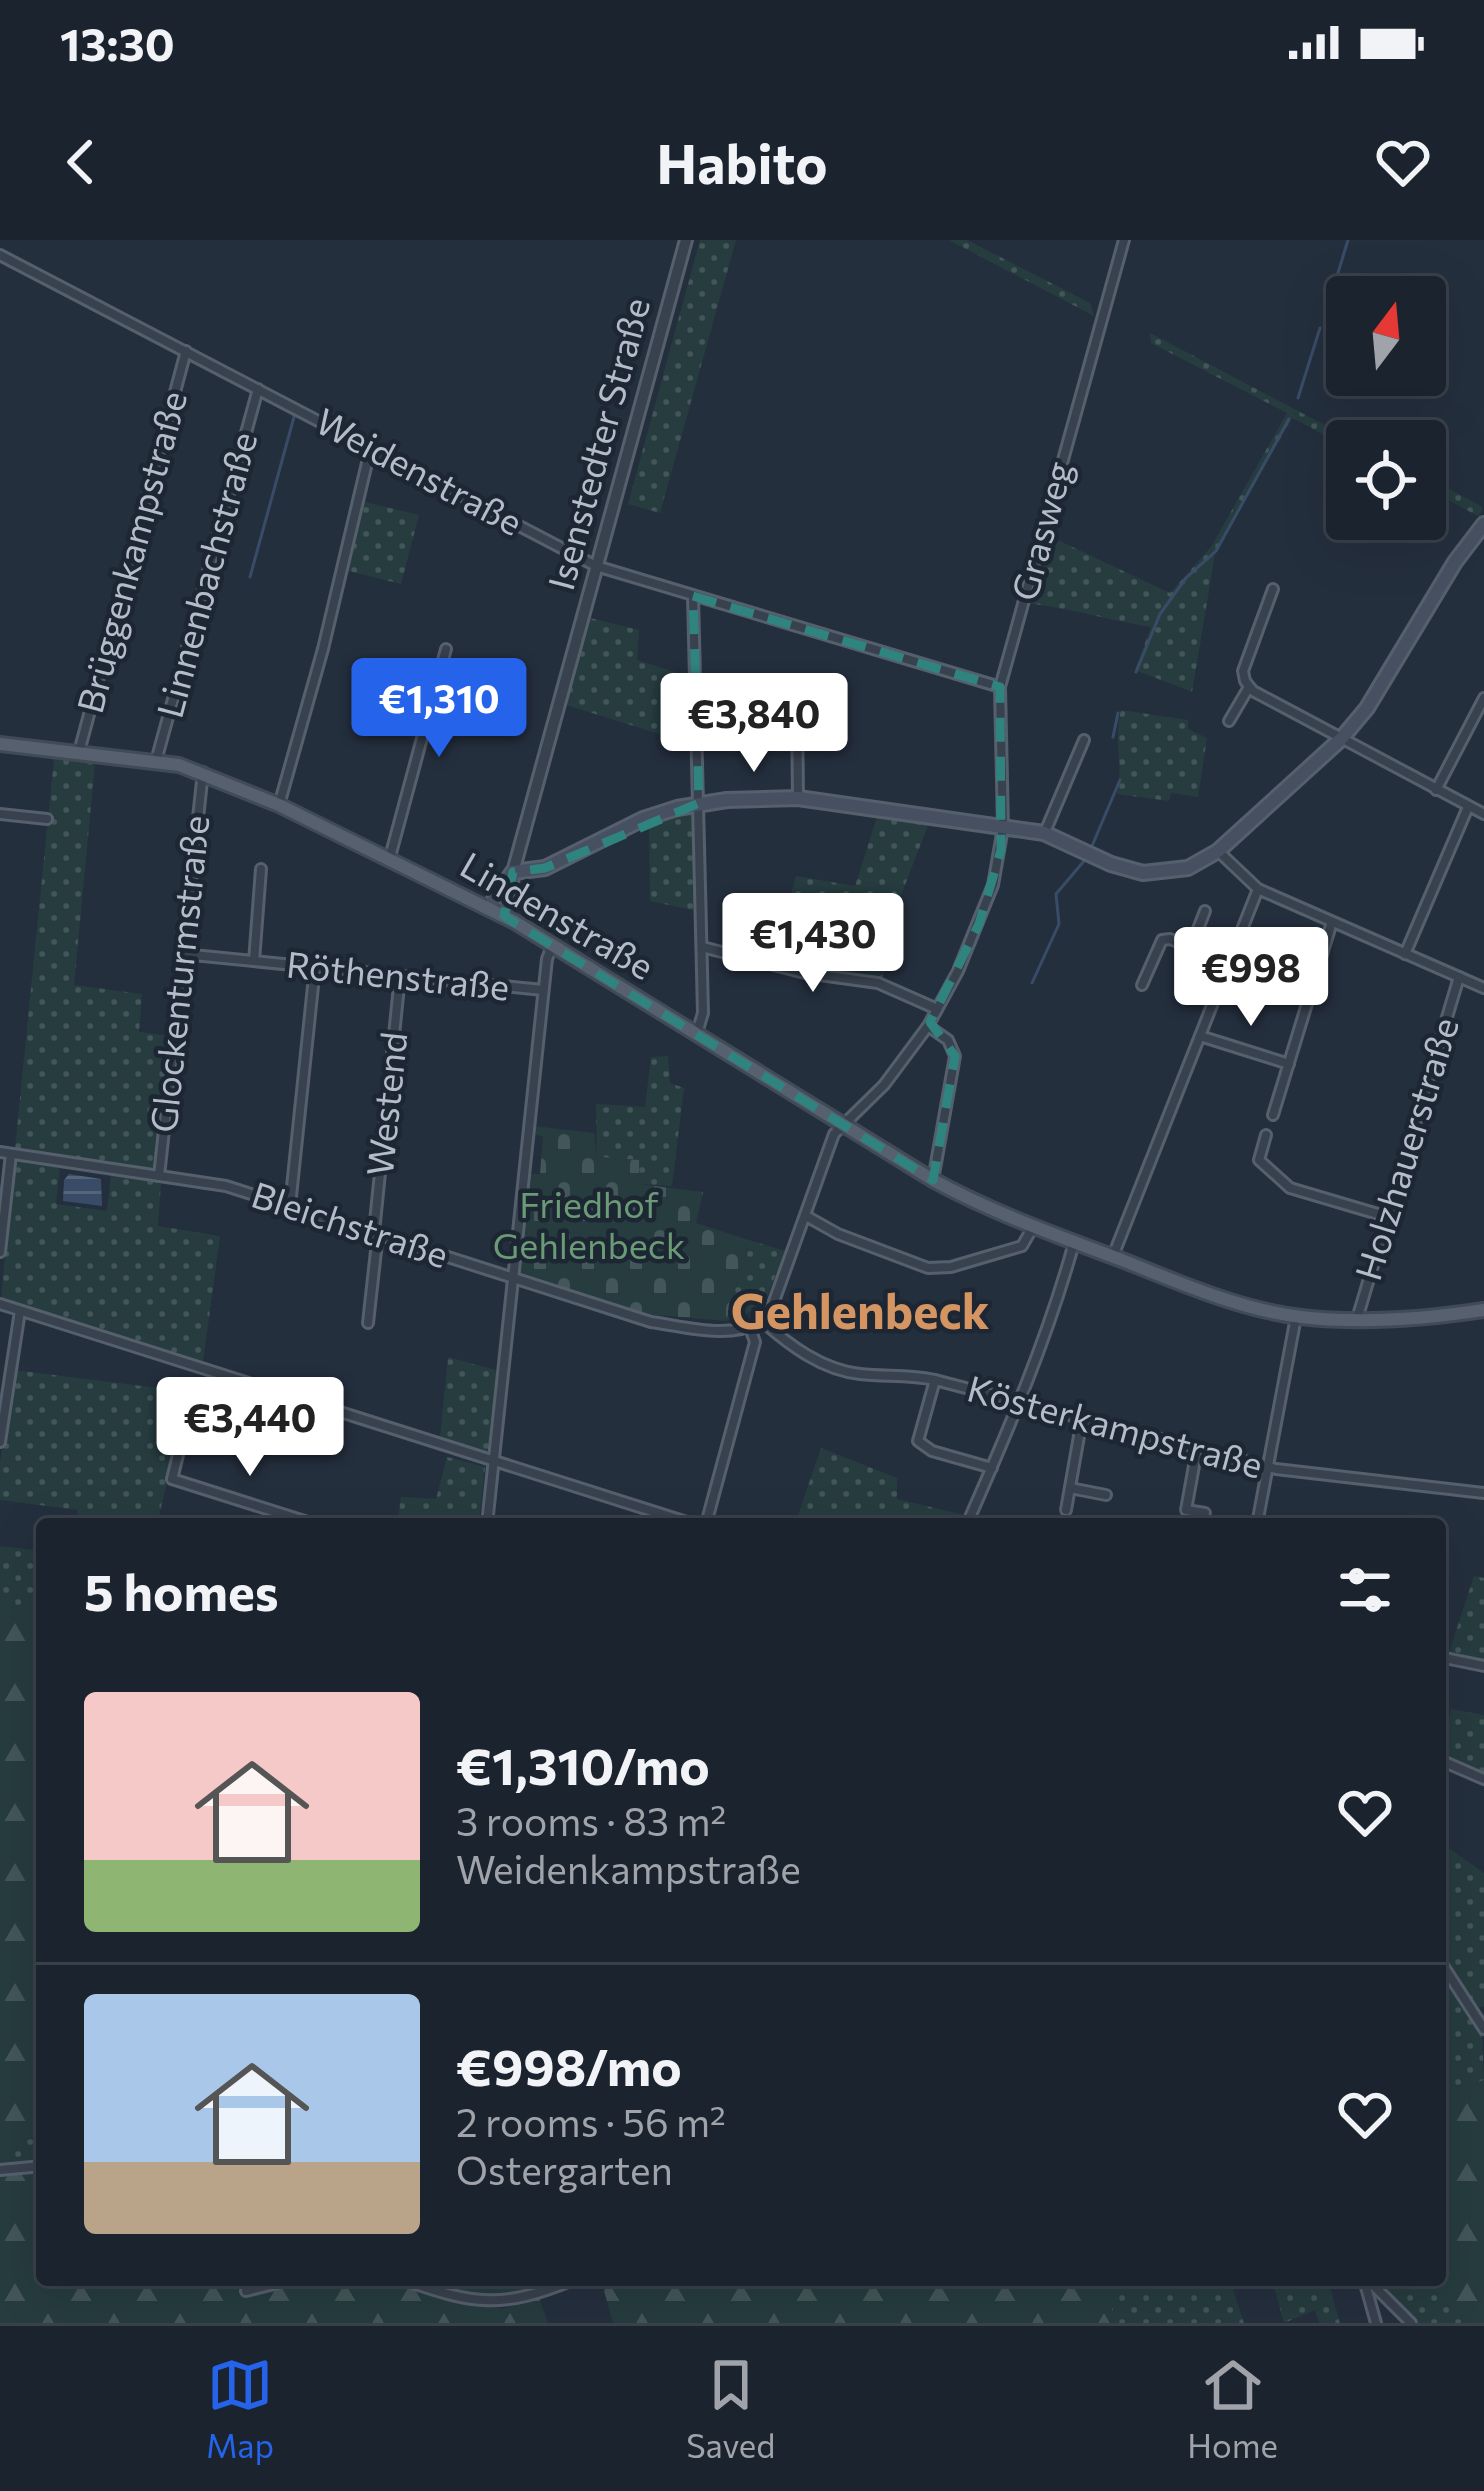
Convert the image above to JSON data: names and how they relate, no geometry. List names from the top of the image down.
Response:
{
  "streets": {
    "main road": ["Isenstedter Straße", "Lindenstraße"],
    "street": [
      "Weidenstraße",
      "Grasweg",
      "Brüggenkampstraße",
      "Linnenbachstraße",
      "Glockenturmstraße",
      "Röthenstraße",
      "Westend",
      "Holzhauerstraße",
      "Bleichstraße",
      "Kösterkampstraße"
    ]
  },
  "crossings": [
    ["Isenstedter Straße", "Weidenstraße"],
    ["Isenstedter Straße", "Lindenstraße"],
    ["Weidenstraße", "Grasweg"],
    ["Weidenstraße", "Brüggenkampstraße"],
    ["Weidenstraße", "Linnenbachstraße"],
    ["Grasweg", "Lindenstraße"],
    ["Brüggenkampstraße", "Lindenstraße"],
    ["Linnenbachstraße", "Lindenstraße"],
    ["Lindenstraße", "Glockenturmstraße"],
    ["Lindenstraße", "Holzhauerstraße"],
    ["Glockenturmstraße", "Röthenstraße"],
    ["Glockenturmstraße", "Bleichstraße"],
    ["Röthenstraße", "Westend"],
    ["Westend", "Bleichstraße"]
  ],
  "districts": ["Gehlenbeck"],
  "parks": ["Friedhof Gehlenbeck"],
  "north": "top",
  "page": {
    "status": "13:30",
    "header": "Habito",
    "price": [
      "€1,310",
      "€3,840",
      "€1,430",
      "€998",
      "€3,440"
    ],
    "heading": "5 homes",
    "list": [
      {
        "name": "€1,310/mo",
        "note": "3 rooms · 83 m² · Weidenkampstraße"
      },
      {
        "name": "€998/mo",
        "note": "2 rooms · 56 m² · Ostergarten"
      }
    ],
    "tabs": ["Map", "Saved", "Home"]
  }
}
